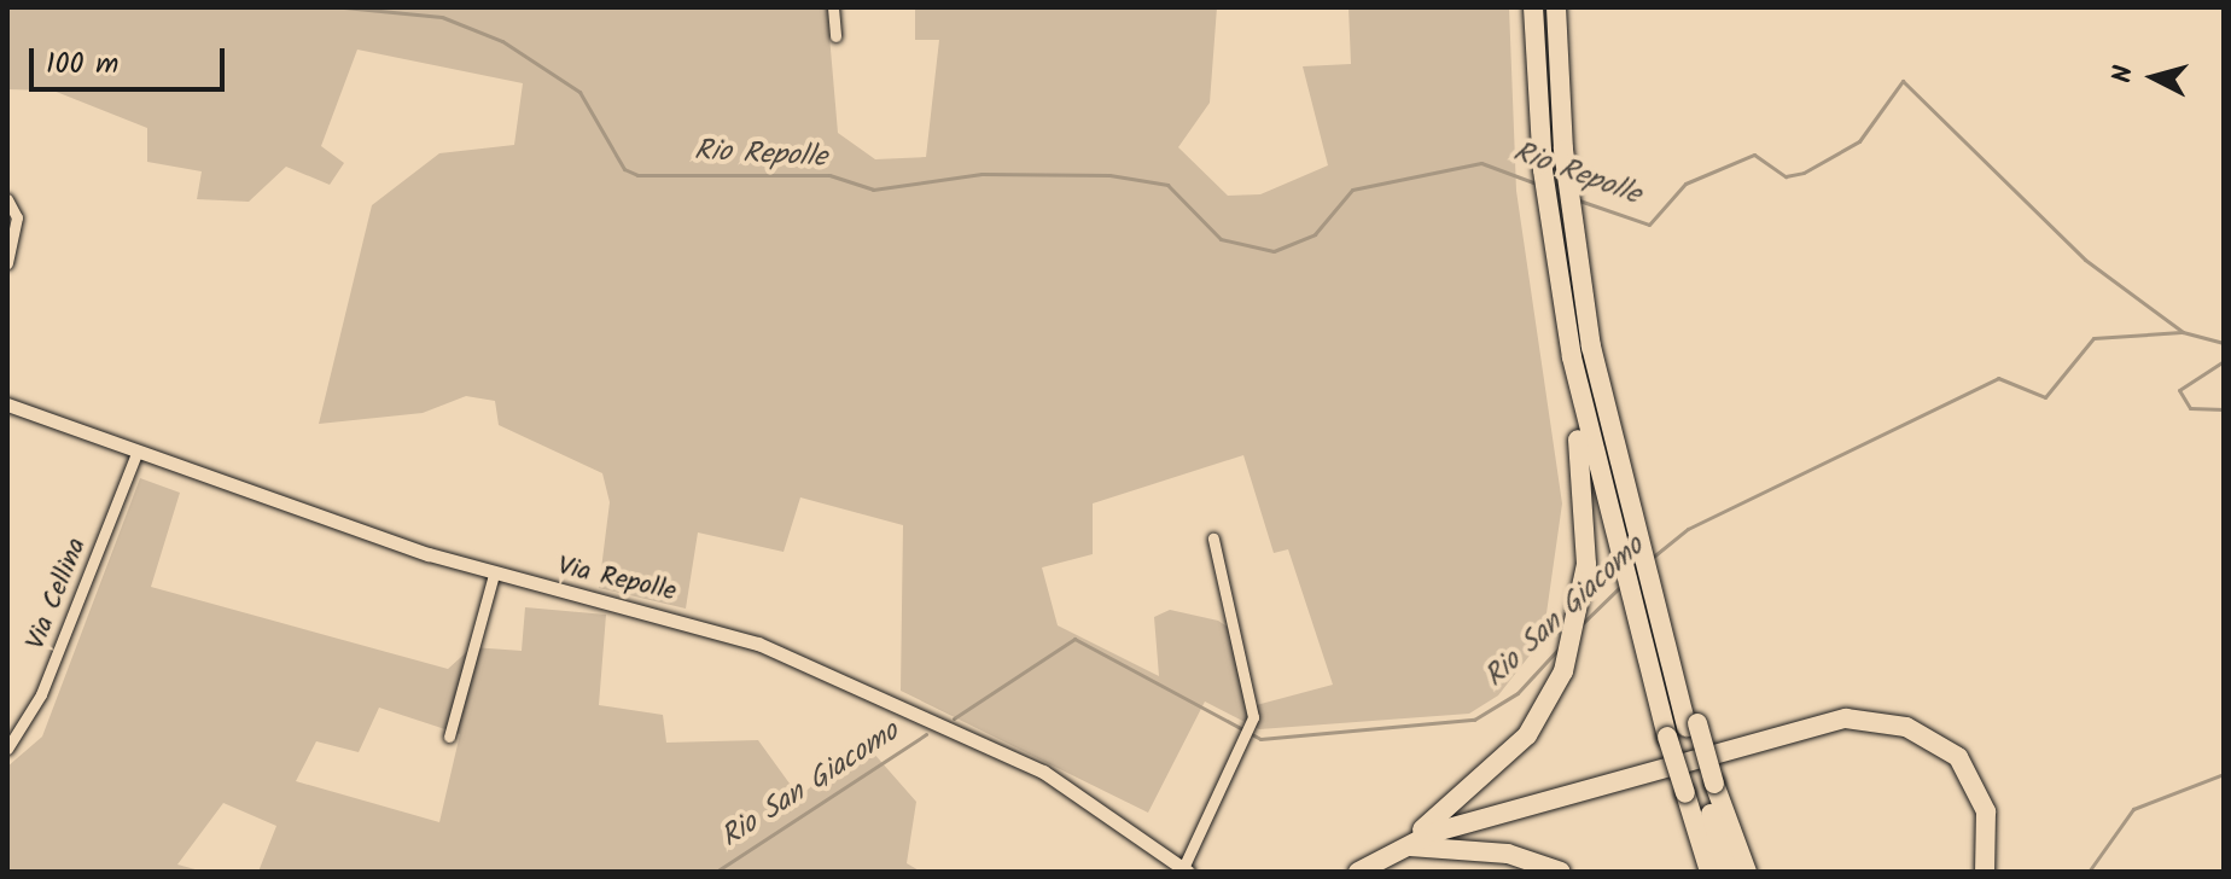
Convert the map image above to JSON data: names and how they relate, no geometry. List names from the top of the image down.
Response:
{
  "streets": {
    "street": ["Via Repolle", "Via Cellina"]
  },
  "crossings": [
    ["Via Repolle", "Via Cellina"]
  ],
  "water": ["Rio Repolle", "Rio San Giacomo"],
  "scale_bar": "100 m",
  "north": "left"
}
